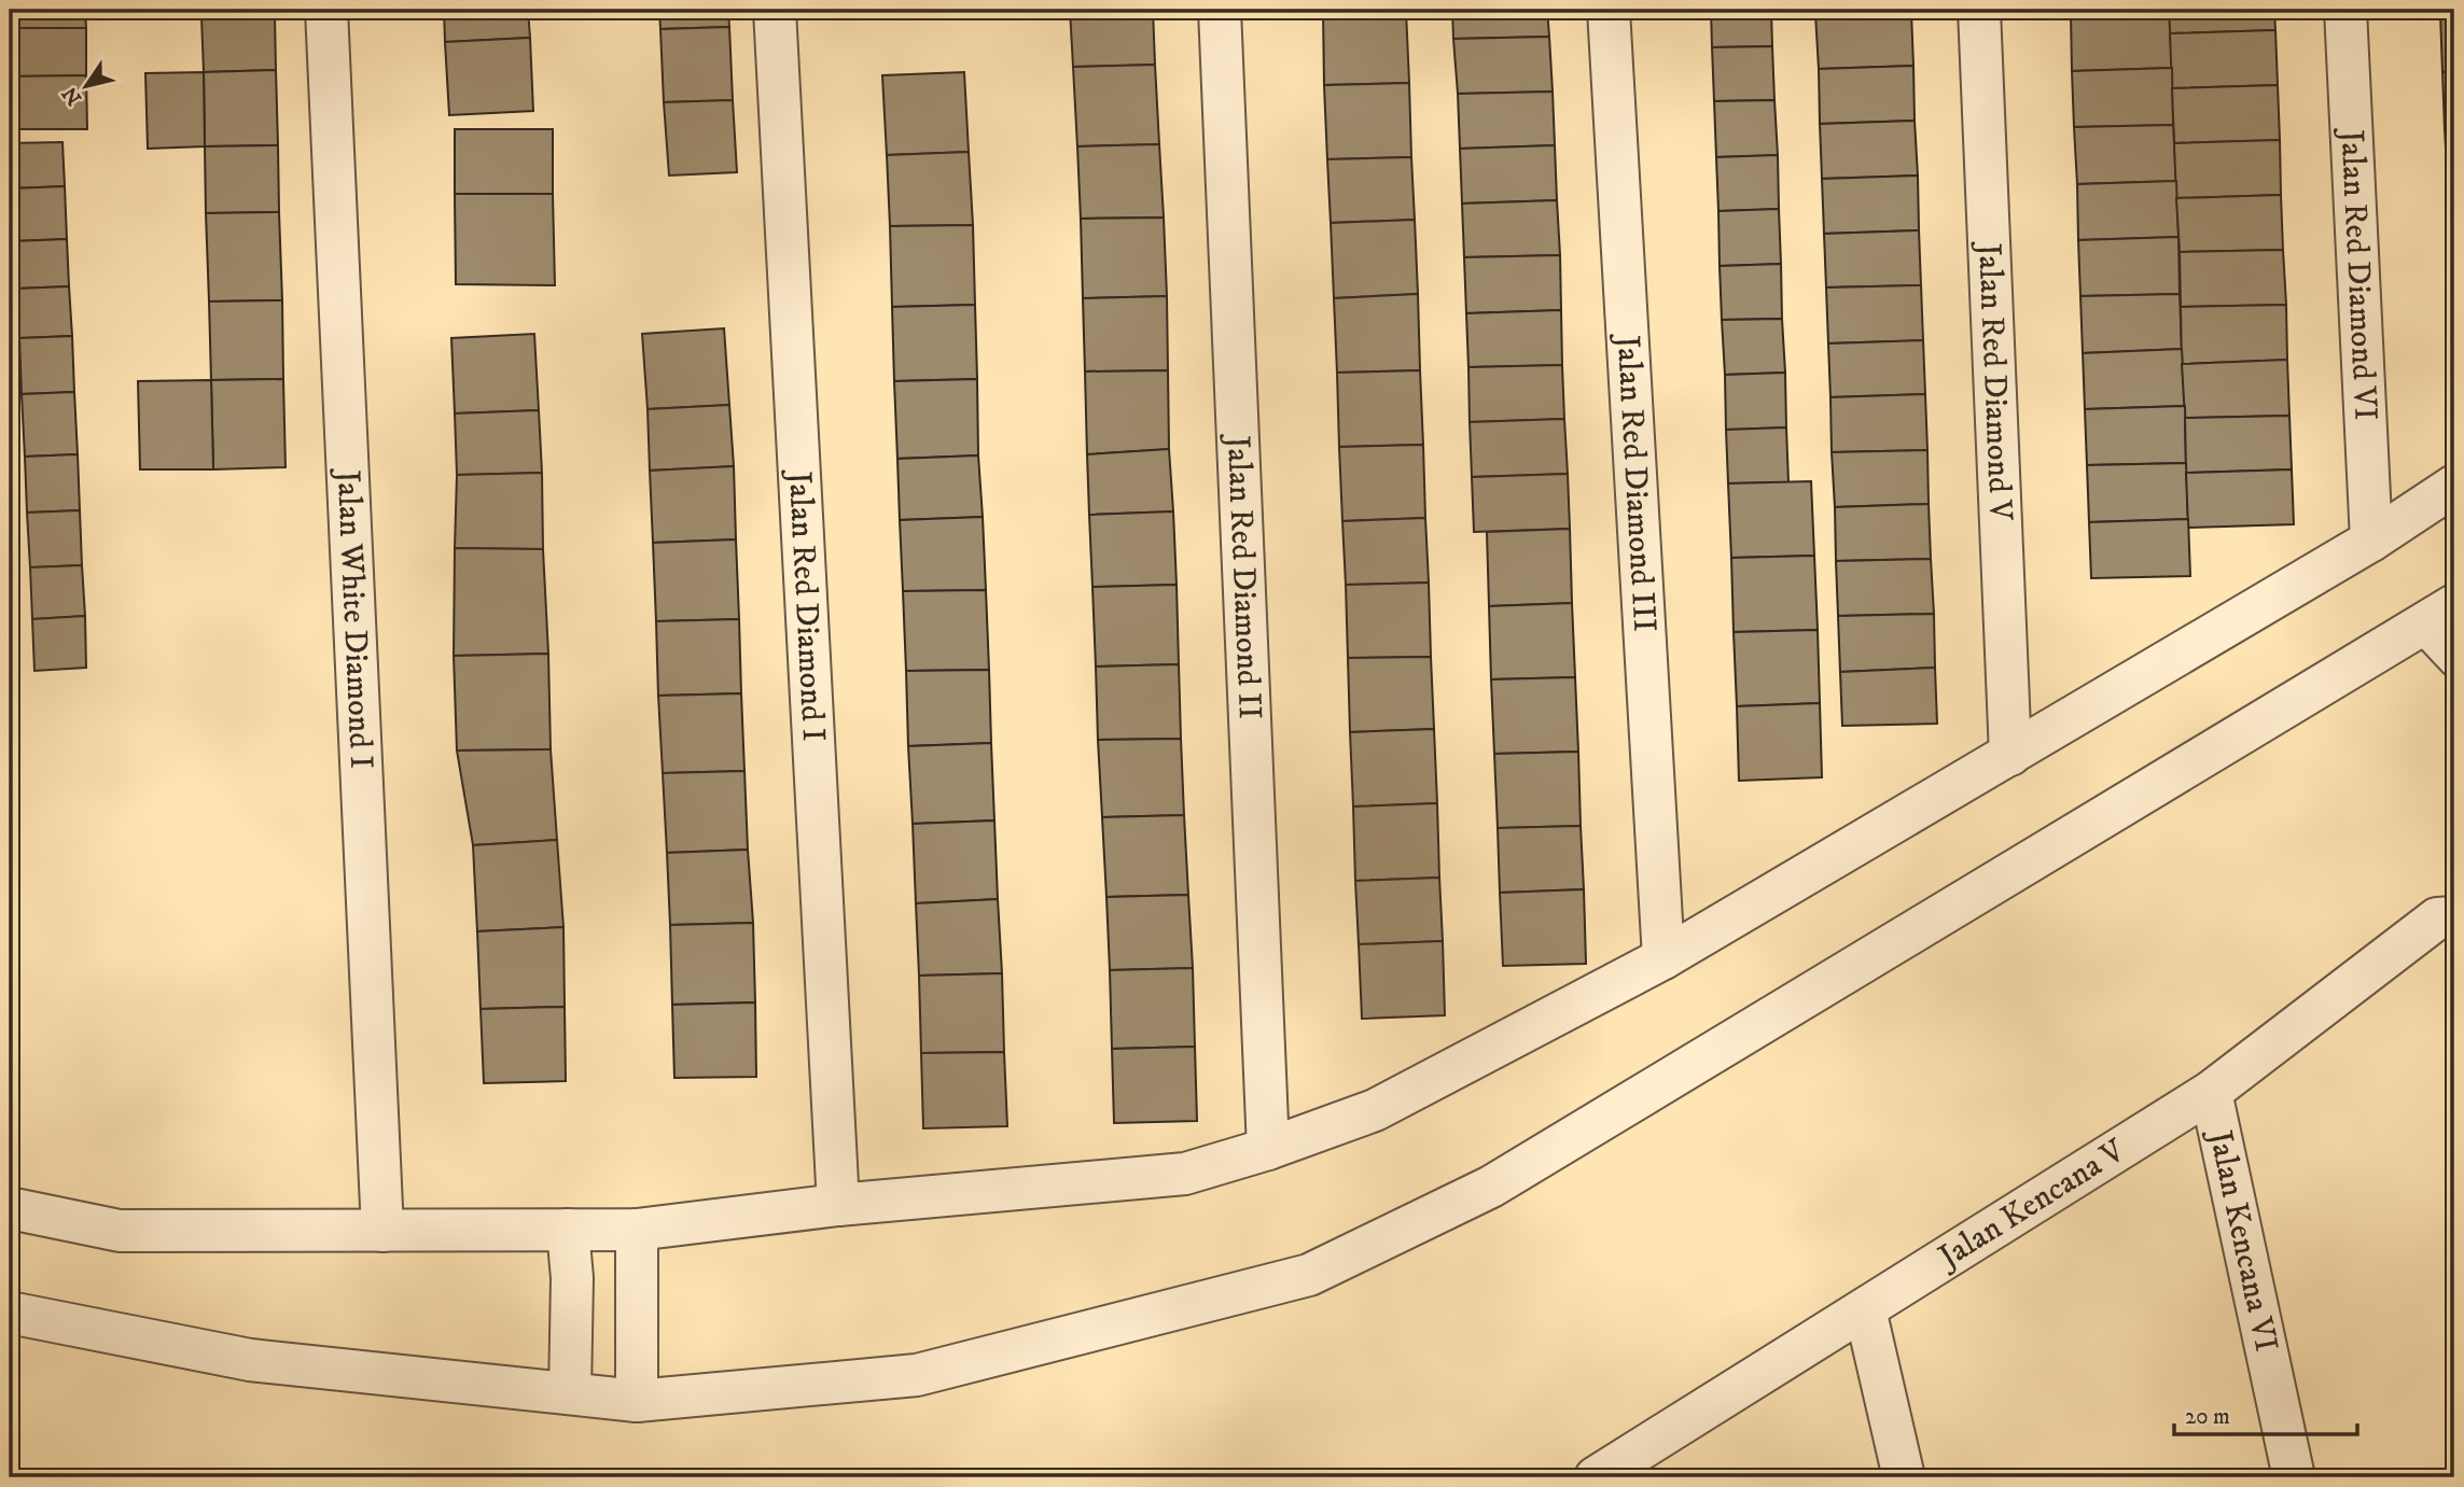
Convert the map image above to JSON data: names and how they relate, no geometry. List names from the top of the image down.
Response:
{
  "streets": {
    "street": [
      "Jalan Red Diamond VI",
      "Jalan Red Diamond V",
      "Jalan Red Diamond III",
      "Jalan Red Diamond II",
      "Jalan Red Diamond I",
      "Jalan White Diamond I",
      "Jalan Kencana V",
      "Jalan Kencana VI"
    ]
  },
  "crossings": [
    ["Jalan Kencana V", "Jalan Kencana VI"]
  ],
  "scale_bar": "20 m",
  "north": "bottom left"
}
